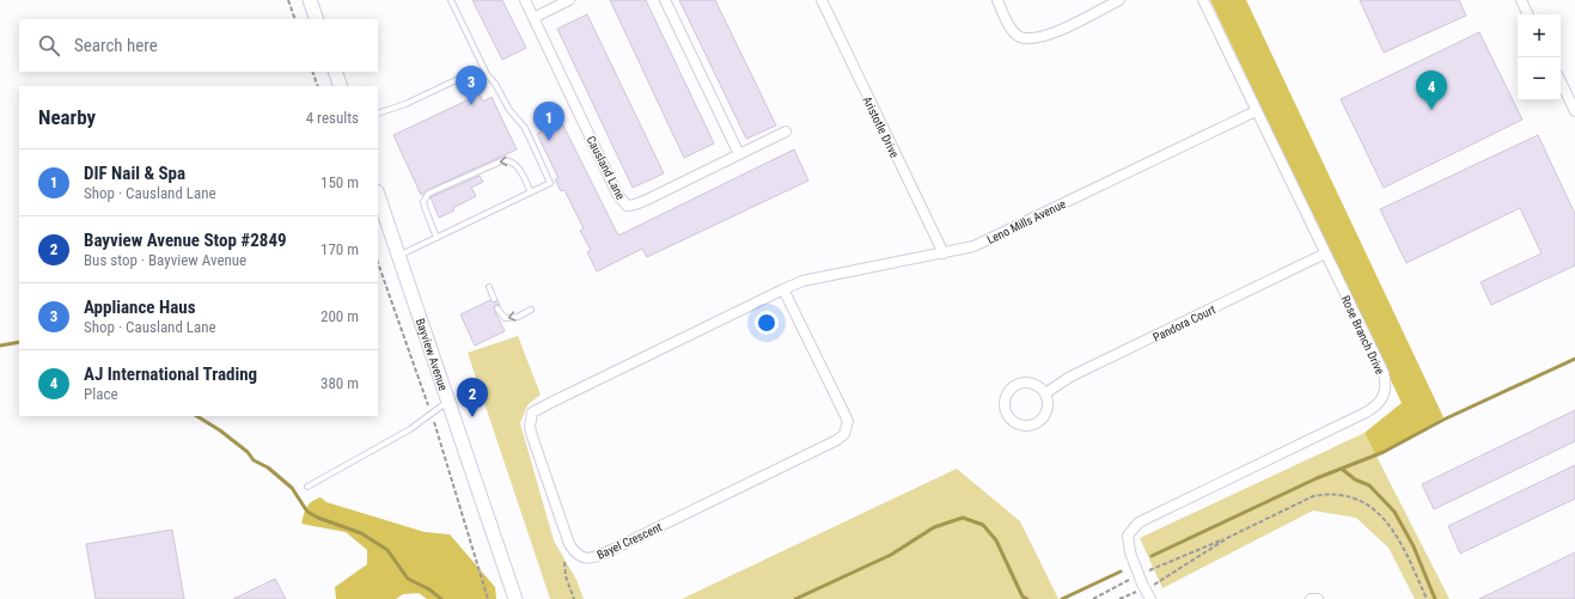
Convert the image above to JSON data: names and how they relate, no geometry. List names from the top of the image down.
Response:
{
  "streets": {
    "main road": ["Bayview Avenue"],
    "street": [
      "Aristotle Drive",
      "Causland Lane",
      "Leno Mills Avenue",
      "Pandora Court",
      "Rose Branch Drive",
      "Bayel Crescent"
    ]
  },
  "crossings": [
    ["Aristotle Drive", "Leno Mills Avenue"],
    ["Leno Mills Avenue", "Rose Branch Drive"],
    ["Leno Mills Avenue", "Bayel Crescent"],
    ["Pandora Court", "Rose Branch Drive"]
  ],
  "page": {
    "map_buttons": ["+", "−"],
    "search": "Search here",
    "pins": [
      "3",
      "4",
      "1",
      "2"
    ],
    "heading": ["Nearby", "4 results"],
    "list": [
      {
        "mark": "1",
        "name": "DIF Nail & Spa",
        "note": "Shop · Causland Lane",
        "value": "150 m"
      },
      {
        "mark": "2",
        "name": "Bayview Avenue Stop #2849",
        "note": "Bus stop · Bayview Avenue",
        "value": "170 m"
      },
      {
        "mark": "3",
        "name": "Appliance Haus",
        "note": "Shop · Causland Lane",
        "value": "200 m"
      },
      {
        "mark": "4",
        "name": "AJ International Trading",
        "note": "Place",
        "value": "380 m"
      }
    ]
  }
}
